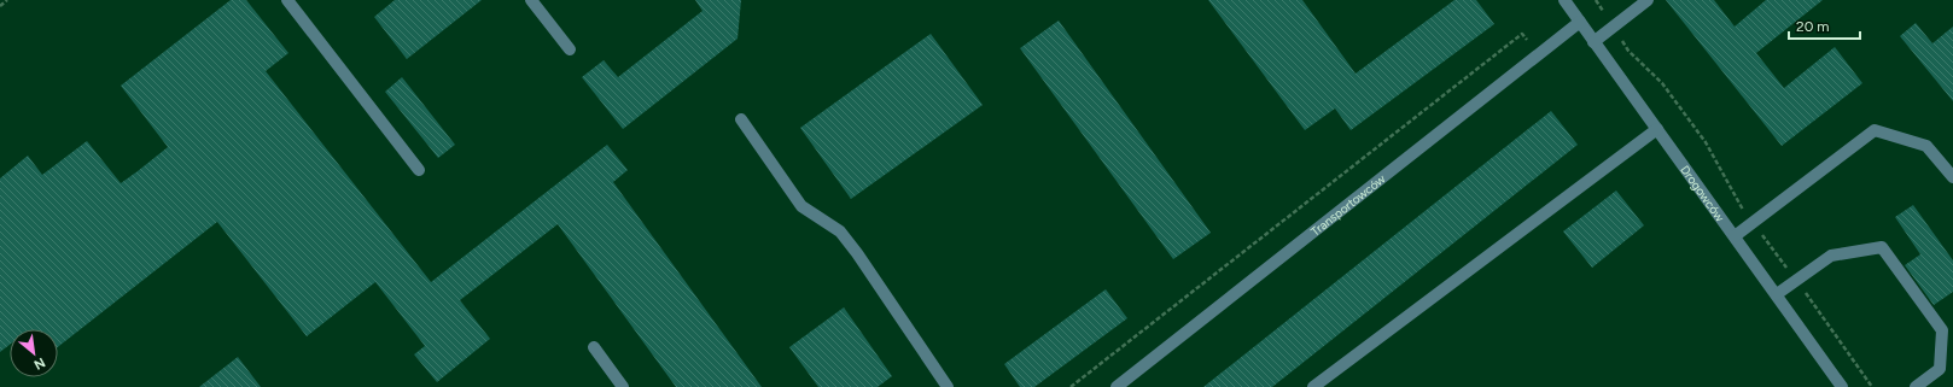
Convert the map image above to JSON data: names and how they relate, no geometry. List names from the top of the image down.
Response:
{
  "streets": {
    "street": ["Drogowców", "Transportowców"]
  },
  "crossings": [
    ["Drogowców", "Transportowców"]
  ],
  "scale_bar": "20 m",
  "north": "bottom right"
}
